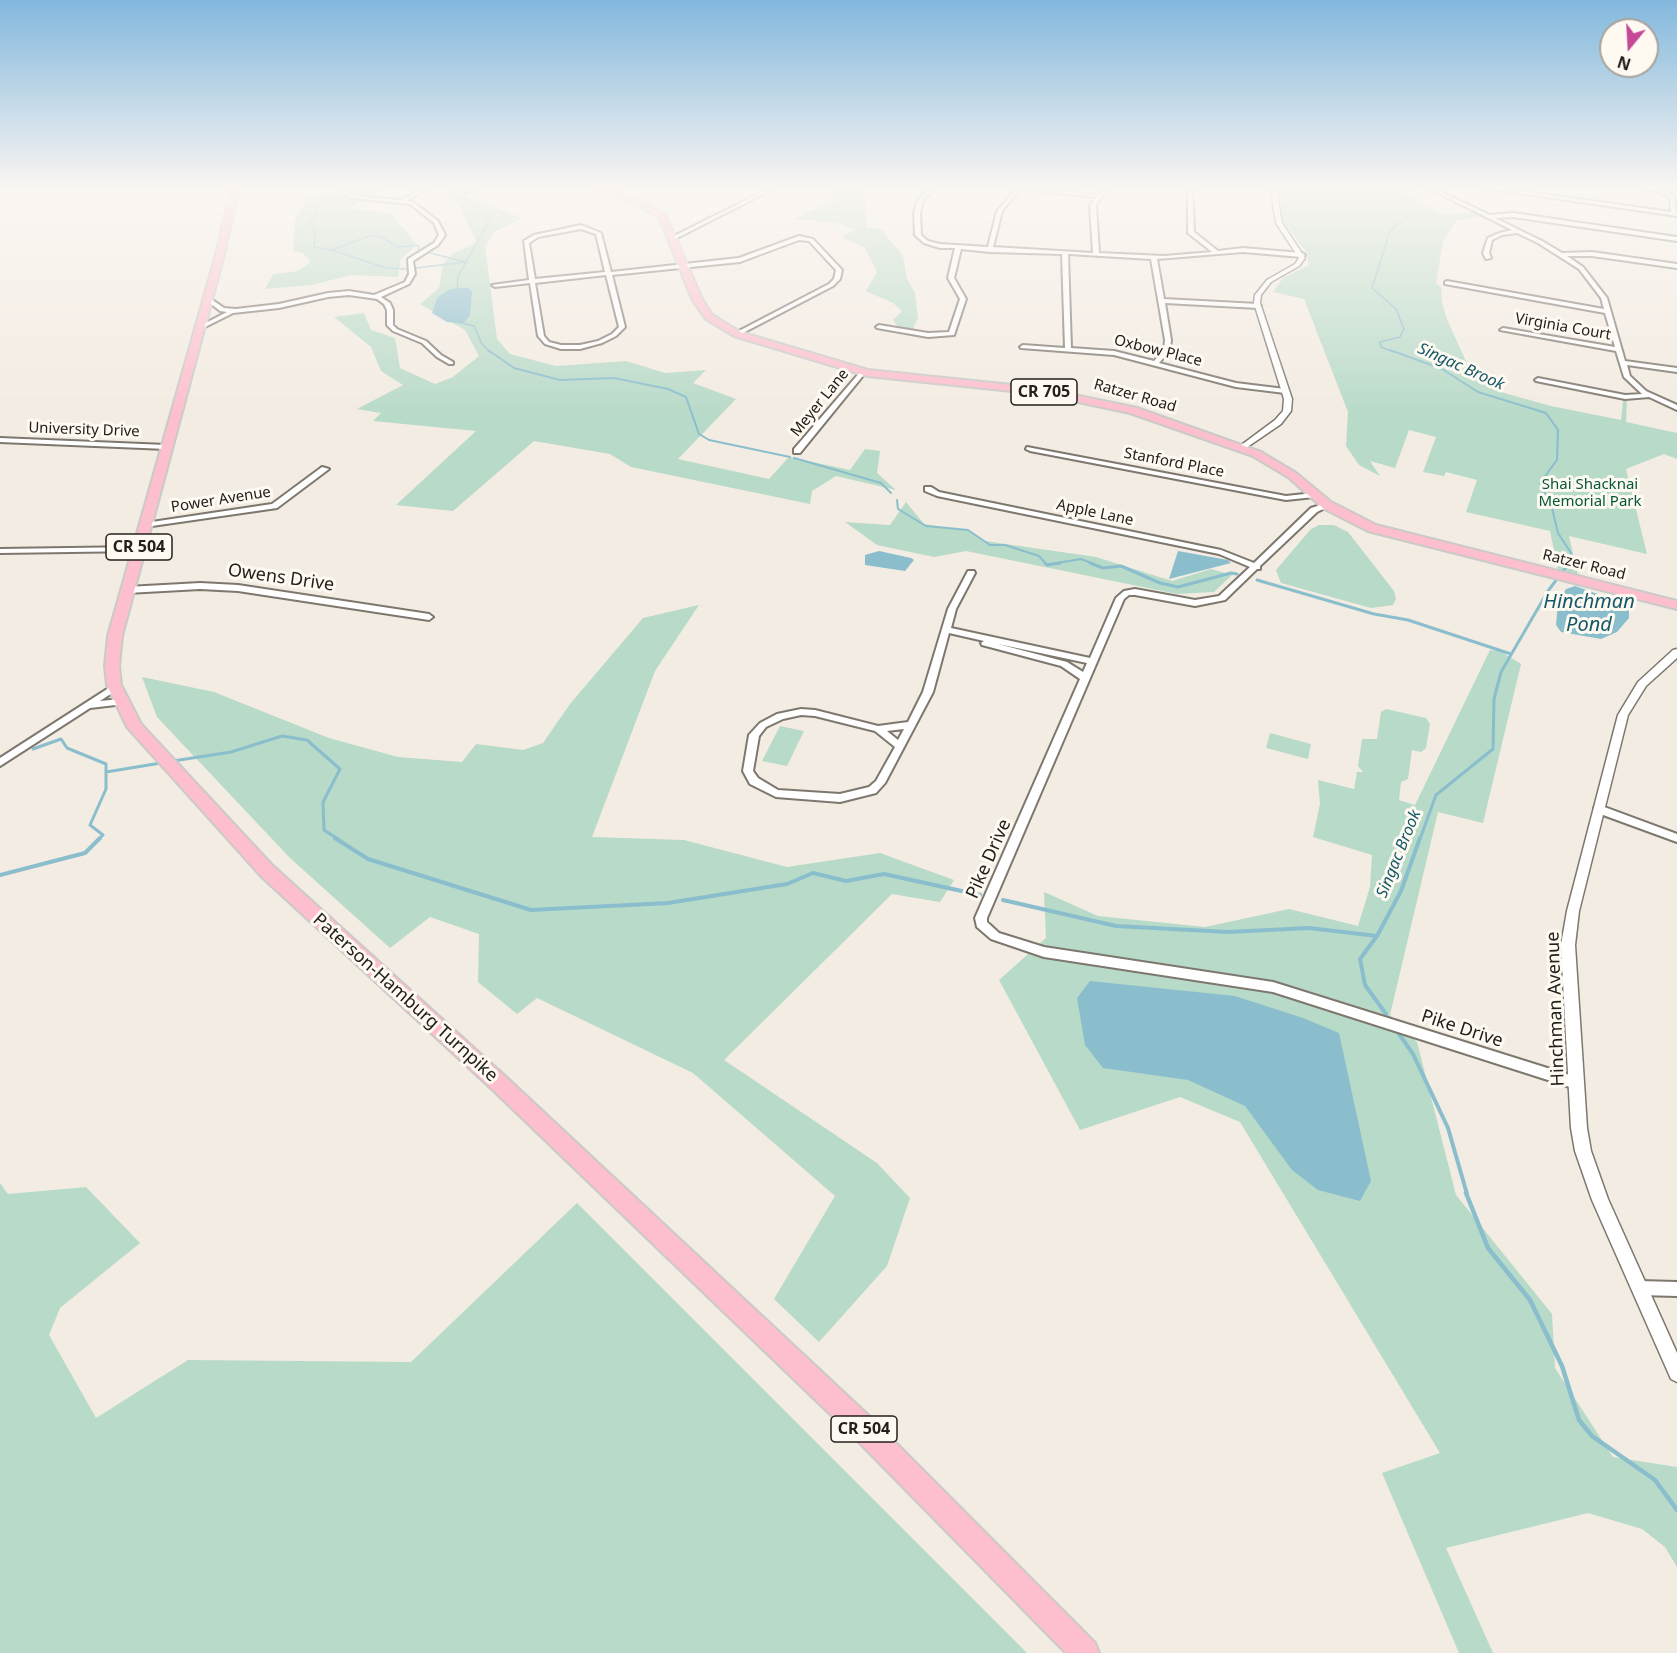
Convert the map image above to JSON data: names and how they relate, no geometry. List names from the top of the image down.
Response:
{
  "streets": {
    "main road": [
      "CR 705",
      "Ratzer Road",
      "CR 504",
      "Paterson-Hamburg Turnpike"
    ],
    "street": [
      "Virginia Court",
      "Oxbow Place",
      "Meyer Lane",
      "University Drive",
      "Stanford Place",
      "Power Avenue",
      "Apple Lane",
      "Owens Drive",
      "Pike Drive",
      "Hinchman Avenue"
    ]
  },
  "crossings": [
    ["Ratzer Road", "Meyer Lane"],
    ["Ratzer Road", "Stanford Place"],
    ["Ratzer Road", "Pike Drive"],
    ["University Drive", "Paterson-Hamburg Turnpike"],
    ["Power Avenue", "Paterson-Hamburg Turnpike"],
    ["Apple Lane", "Pike Drive"],
    ["Owens Drive", "Paterson-Hamburg Turnpike"],
    ["Pike Drive", "Hinchman Avenue"]
  ],
  "water": ["Singac Brook", "Hinchman Pond"],
  "parks": ["Shai Shacknai Memorial Park"],
  "north": "bottom"
}
